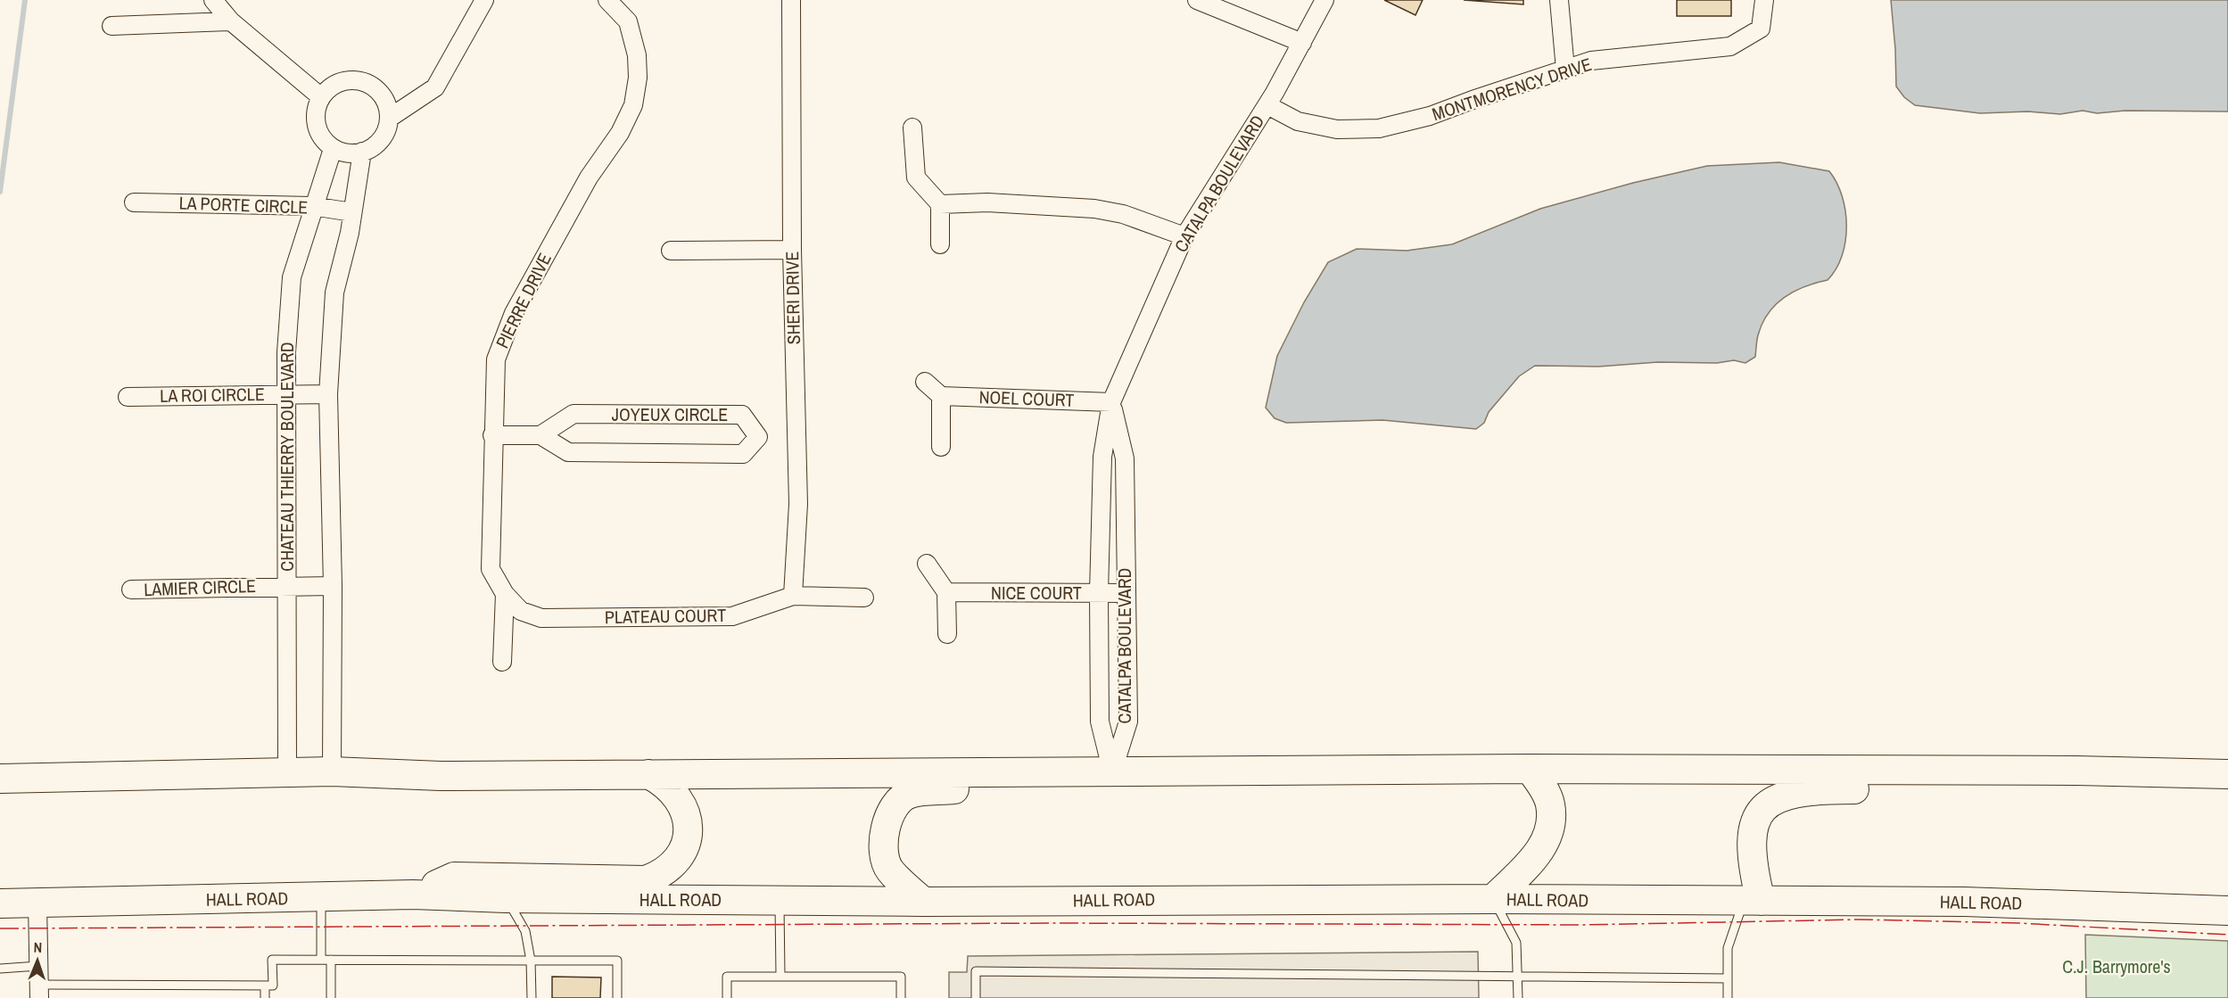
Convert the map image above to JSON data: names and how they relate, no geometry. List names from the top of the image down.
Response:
{
  "streets": {
    "highway": ["HALL ROAD"],
    "street": [
      "MONTMORENCY DRIVE",
      "CATALPA BOULEVARD",
      "LA PORTE CIRCLE",
      "SHERI DRIVE",
      "PIERRE DRIVE",
      "LA ROI CIRCLE",
      "NOEL COURT",
      "JOYEUX CIRCLE",
      "CHATEAU THIERRY BOULEVARD",
      "LAMIER CIRCLE",
      "NICE COURT",
      "PLATEAU COURT"
    ]
  },
  "crossings": [
    ["MONTMORENCY DRIVE", "CATALPA BOULEVARD"],
    ["CATALPA BOULEVARD", "NOEL COURT"],
    ["CATALPA BOULEVARD", "NICE COURT"],
    ["LA PORTE CIRCLE", "CHATEAU THIERRY BOULEVARD"],
    ["SHERI DRIVE", "PLATEAU COURT"],
    ["PIERRE DRIVE", "PLATEAU COURT"],
    ["LA ROI CIRCLE", "CHATEAU THIERRY BOULEVARD"],
    ["CHATEAU THIERRY BOULEVARD", "LAMIER CIRCLE"]
  ],
  "parks": ["C.J. Barrymore's"],
  "north": "top"
}
